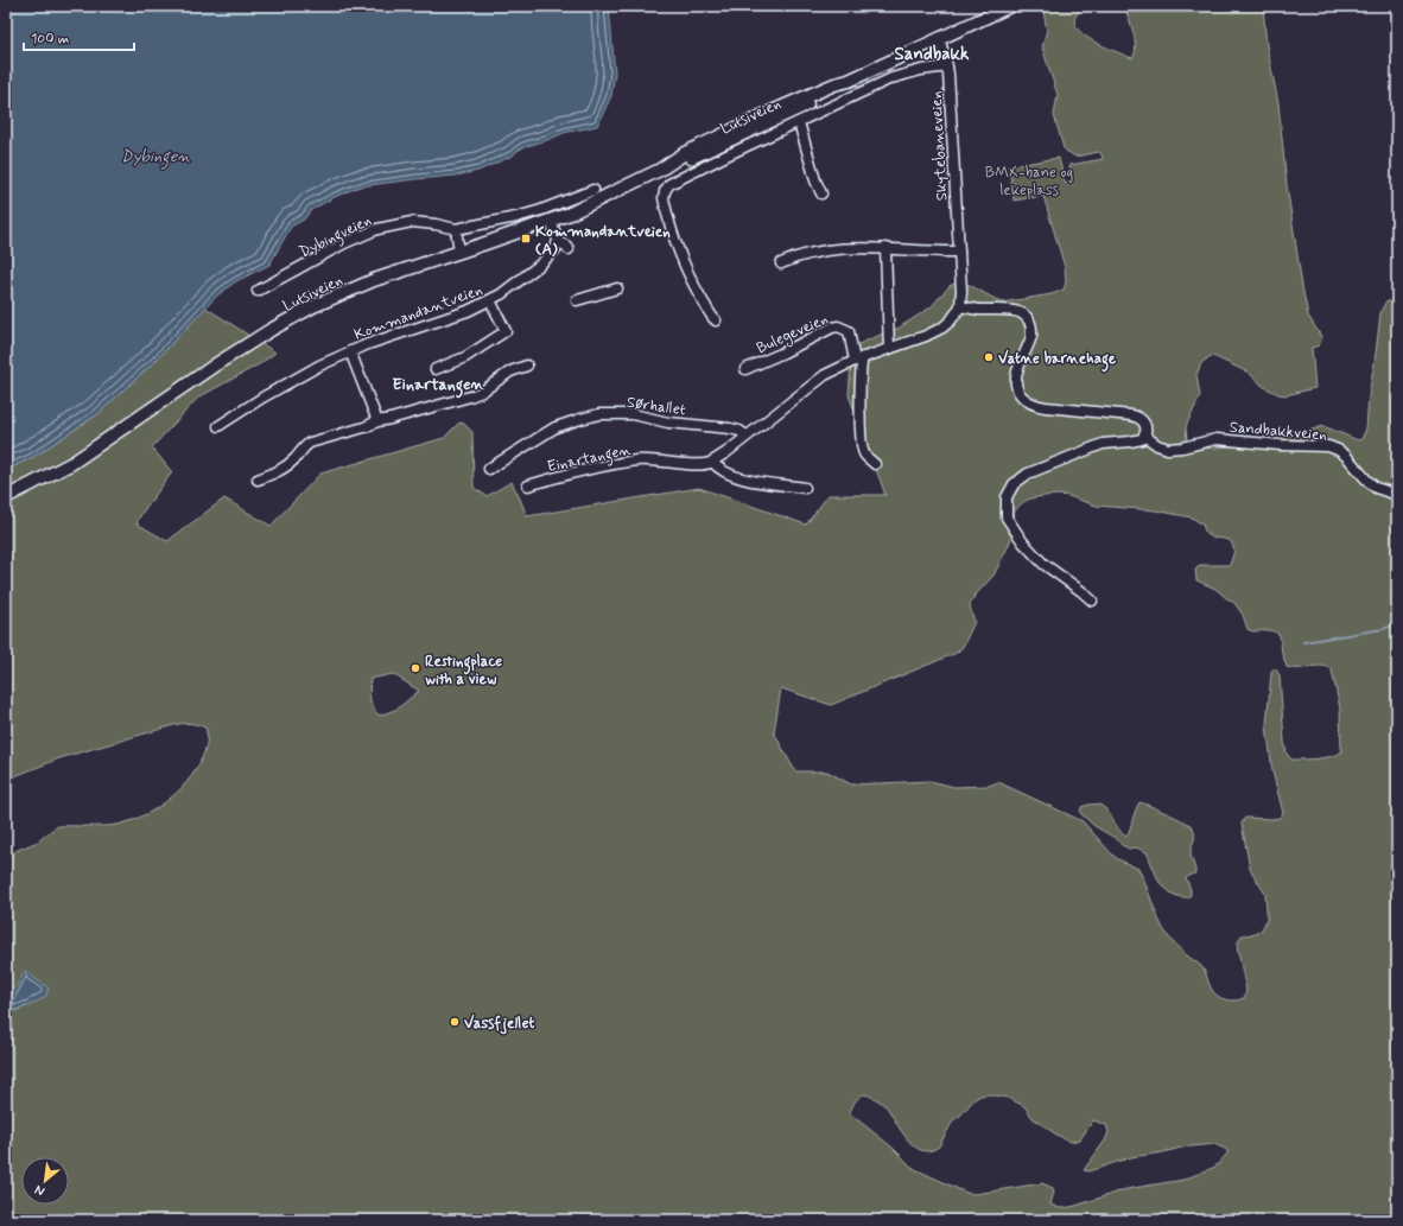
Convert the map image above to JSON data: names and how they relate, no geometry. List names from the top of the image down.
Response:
{
  "streets": {
    "main road": ["Lutsiveien"],
    "street": [
      "Skytebaneveien",
      "Dybingveien",
      "Kommandantveien",
      "Bulegeveien",
      "Sørhallet",
      "Sandbakkveien",
      "Einartangen"
    ]
  },
  "crossings": [
    ["Lutsiveien", "Skytebaneveien"]
  ],
  "districts": ["Sandbakk", "Einartangen"],
  "water": ["Dybingen"],
  "parks": ["BMX-bane og lekeplass"],
  "places": {
    "transit": ["Kommandantveien (A)"],
    "other": ["Vatne barnehage", "Restingplace with a view", "Vassfjellet"]
  },
  "scale_bar": "100 m",
  "north": "bottom left"
}
